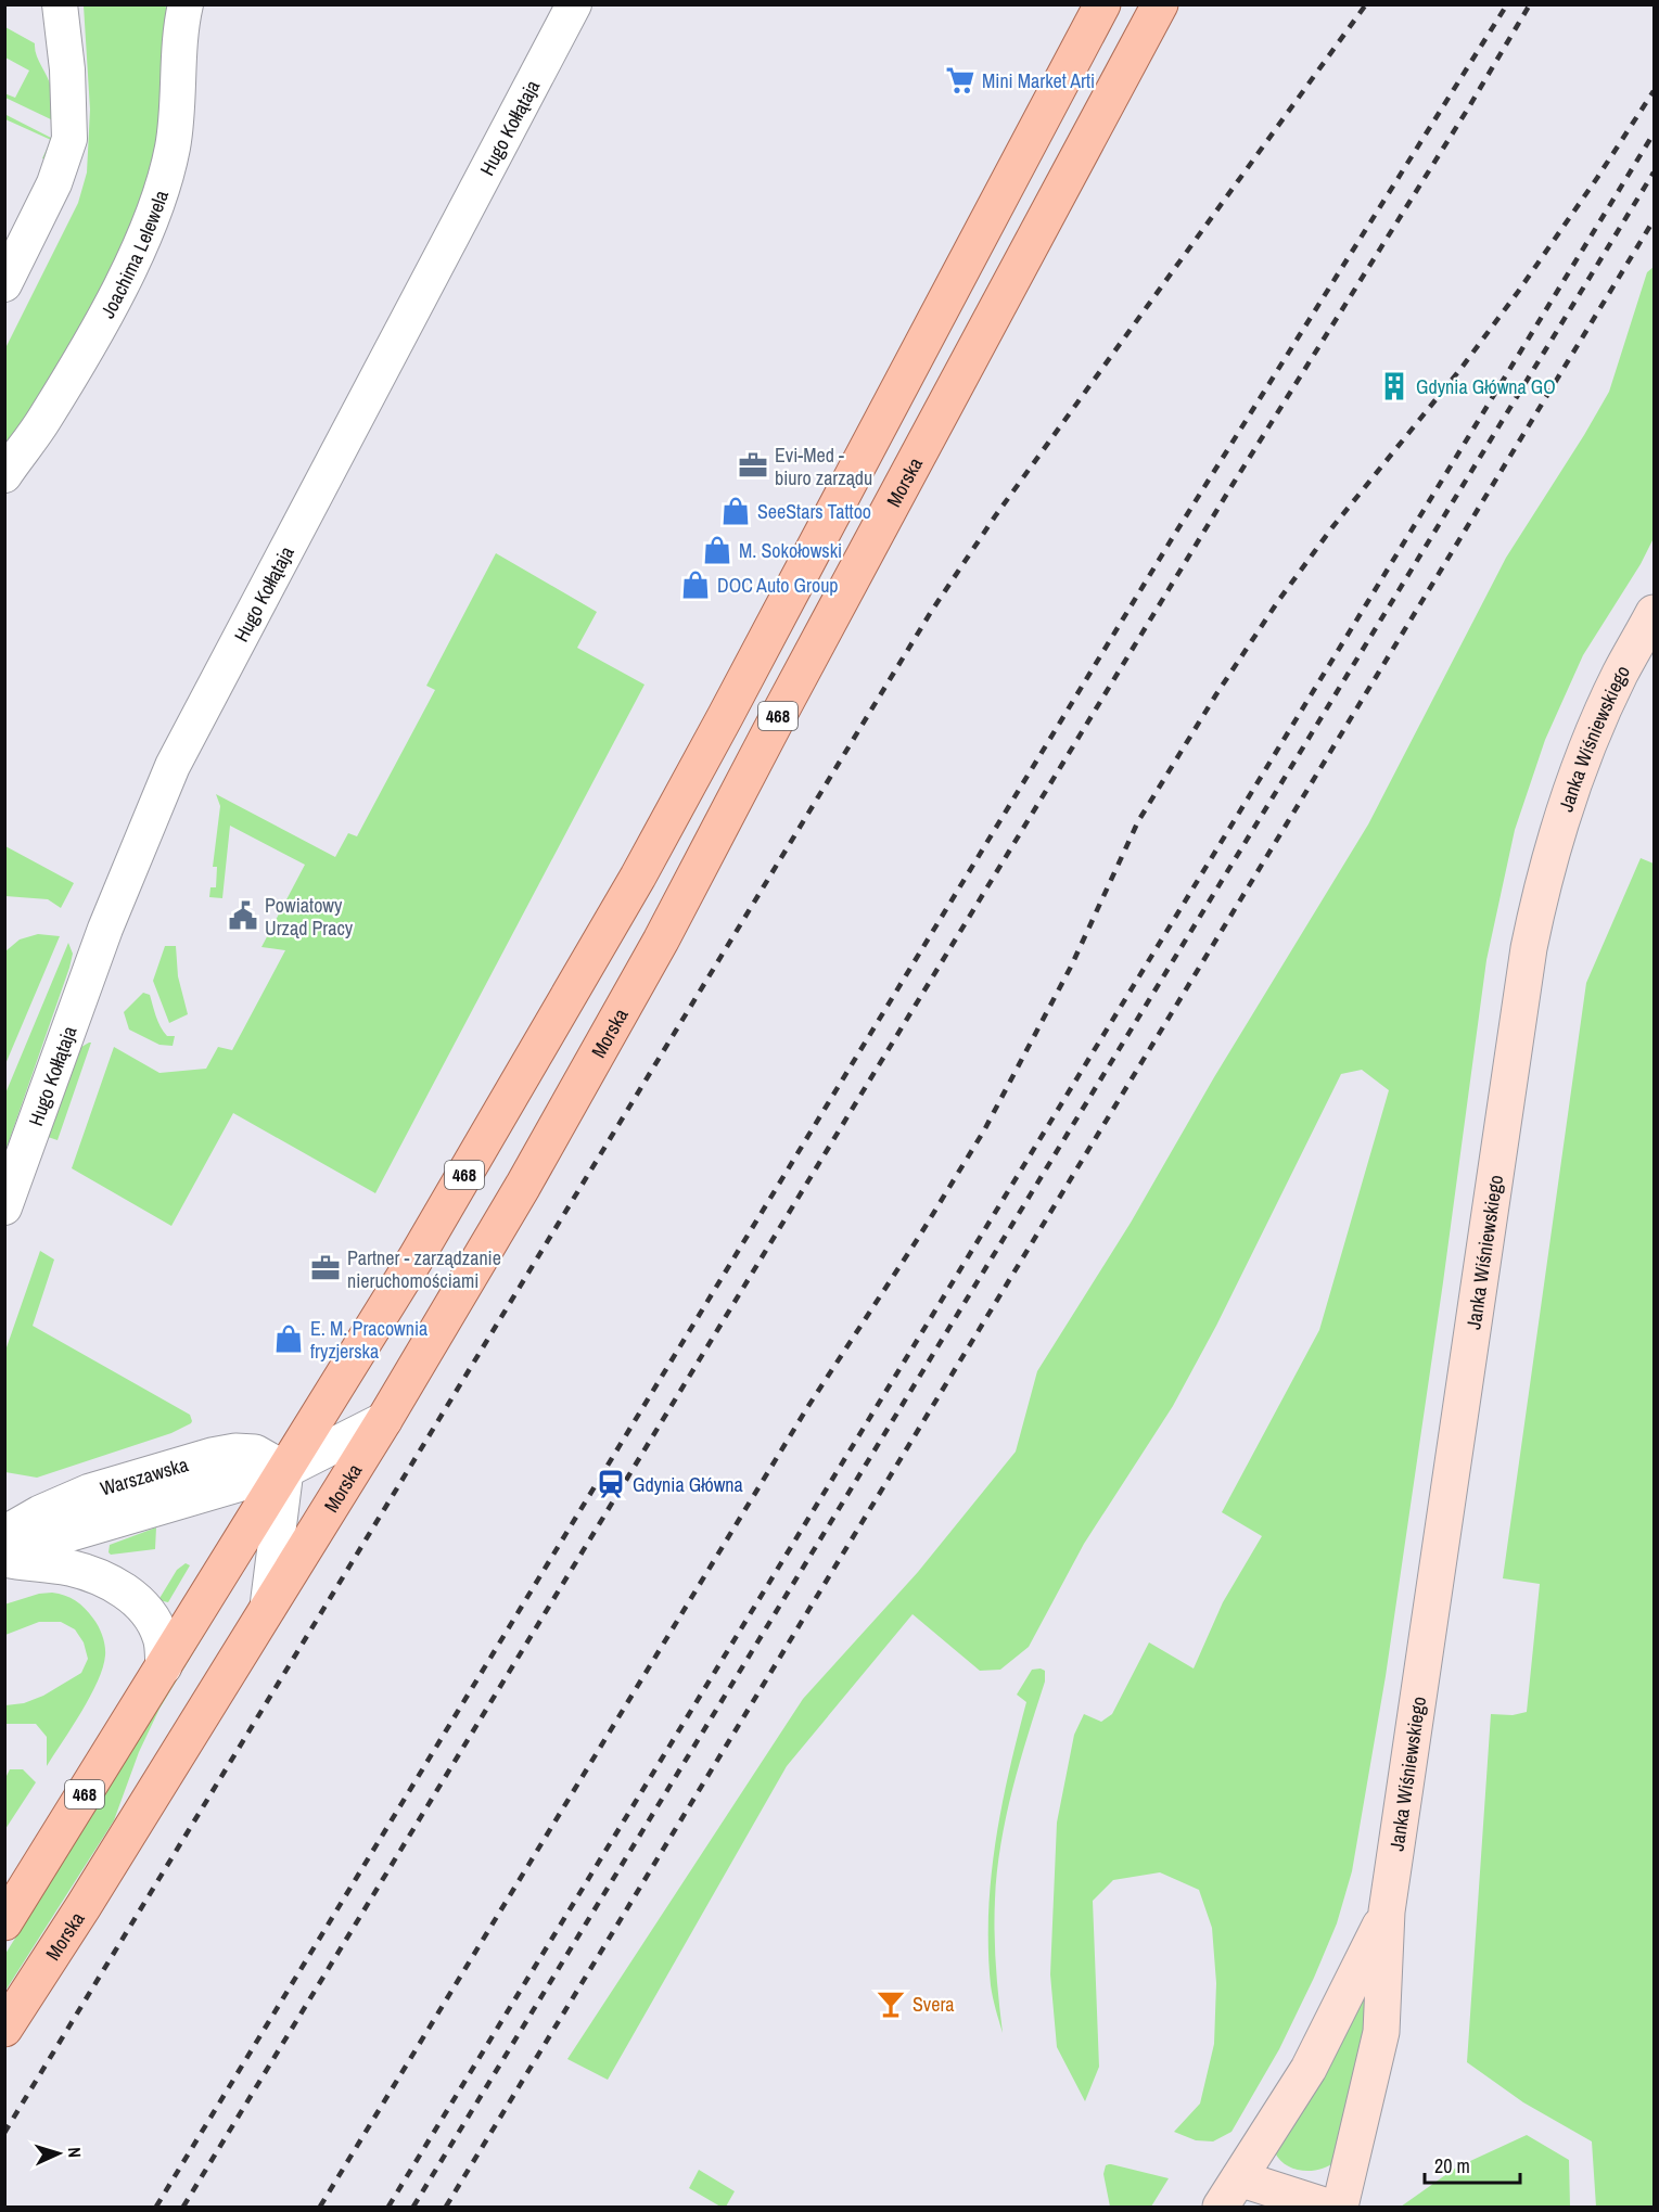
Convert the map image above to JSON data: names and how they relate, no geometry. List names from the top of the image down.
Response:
{
  "streets": {
    "main road": ["Morska", "468", "Janka Wiśniewskiego"],
    "street": ["Hugo Kołłątaja", "Joachima Lelewela", "Warszawska"]
  },
  "crossings": [
    ["Morska", "Warszawska"],
    ["468", "Warszawska"]
  ],
  "places": {
    "supermarket": ["Mini Market Arti"],
    "building": ["Gdynia Główna GO"],
    "office": ["Evi-Med - biuro zarządu", "Partner - zarządzanie nieruchomościami"],
    "shop": [
      "SeeStars Tattoo",
      "M. Sokołowski",
      "DOC Auto Group",
      "E. M. Pracownia fryzjerska"
    ],
    "public building": ["Powiatowy Urząd Pracy"],
    "station": ["Gdynia Główna"],
    "bar": ["Svera"]
  },
  "scale_bar": "20 m",
  "north": "right"
}
